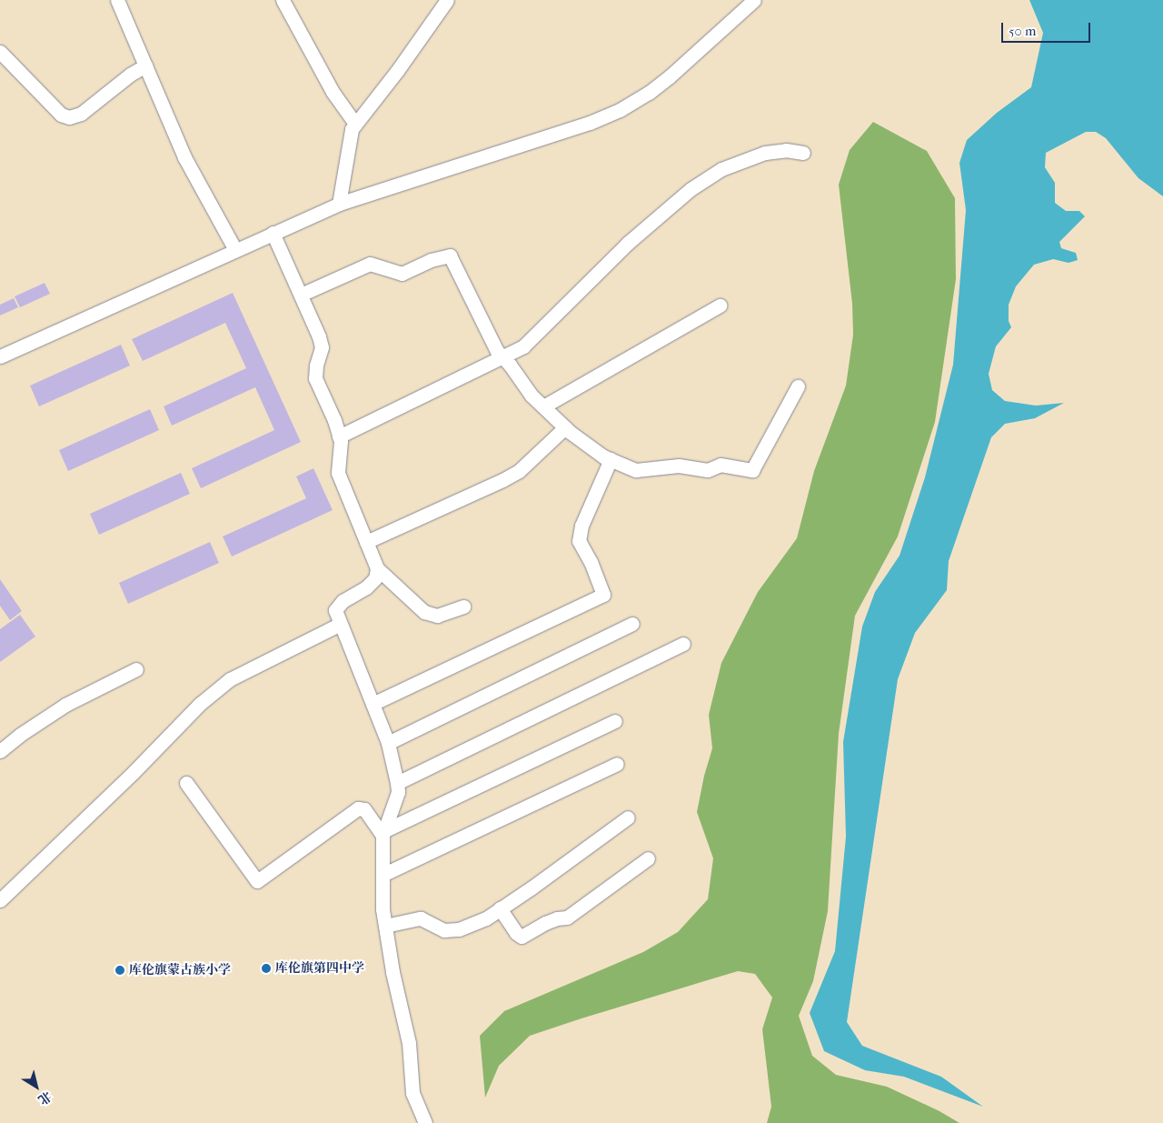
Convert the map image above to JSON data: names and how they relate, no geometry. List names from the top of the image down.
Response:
{
  "places": ["库伦旗第四中学", "库伦旗蒙古族小学"],
  "scale_bar": "50 m",
  "north": "bottom right"
}
